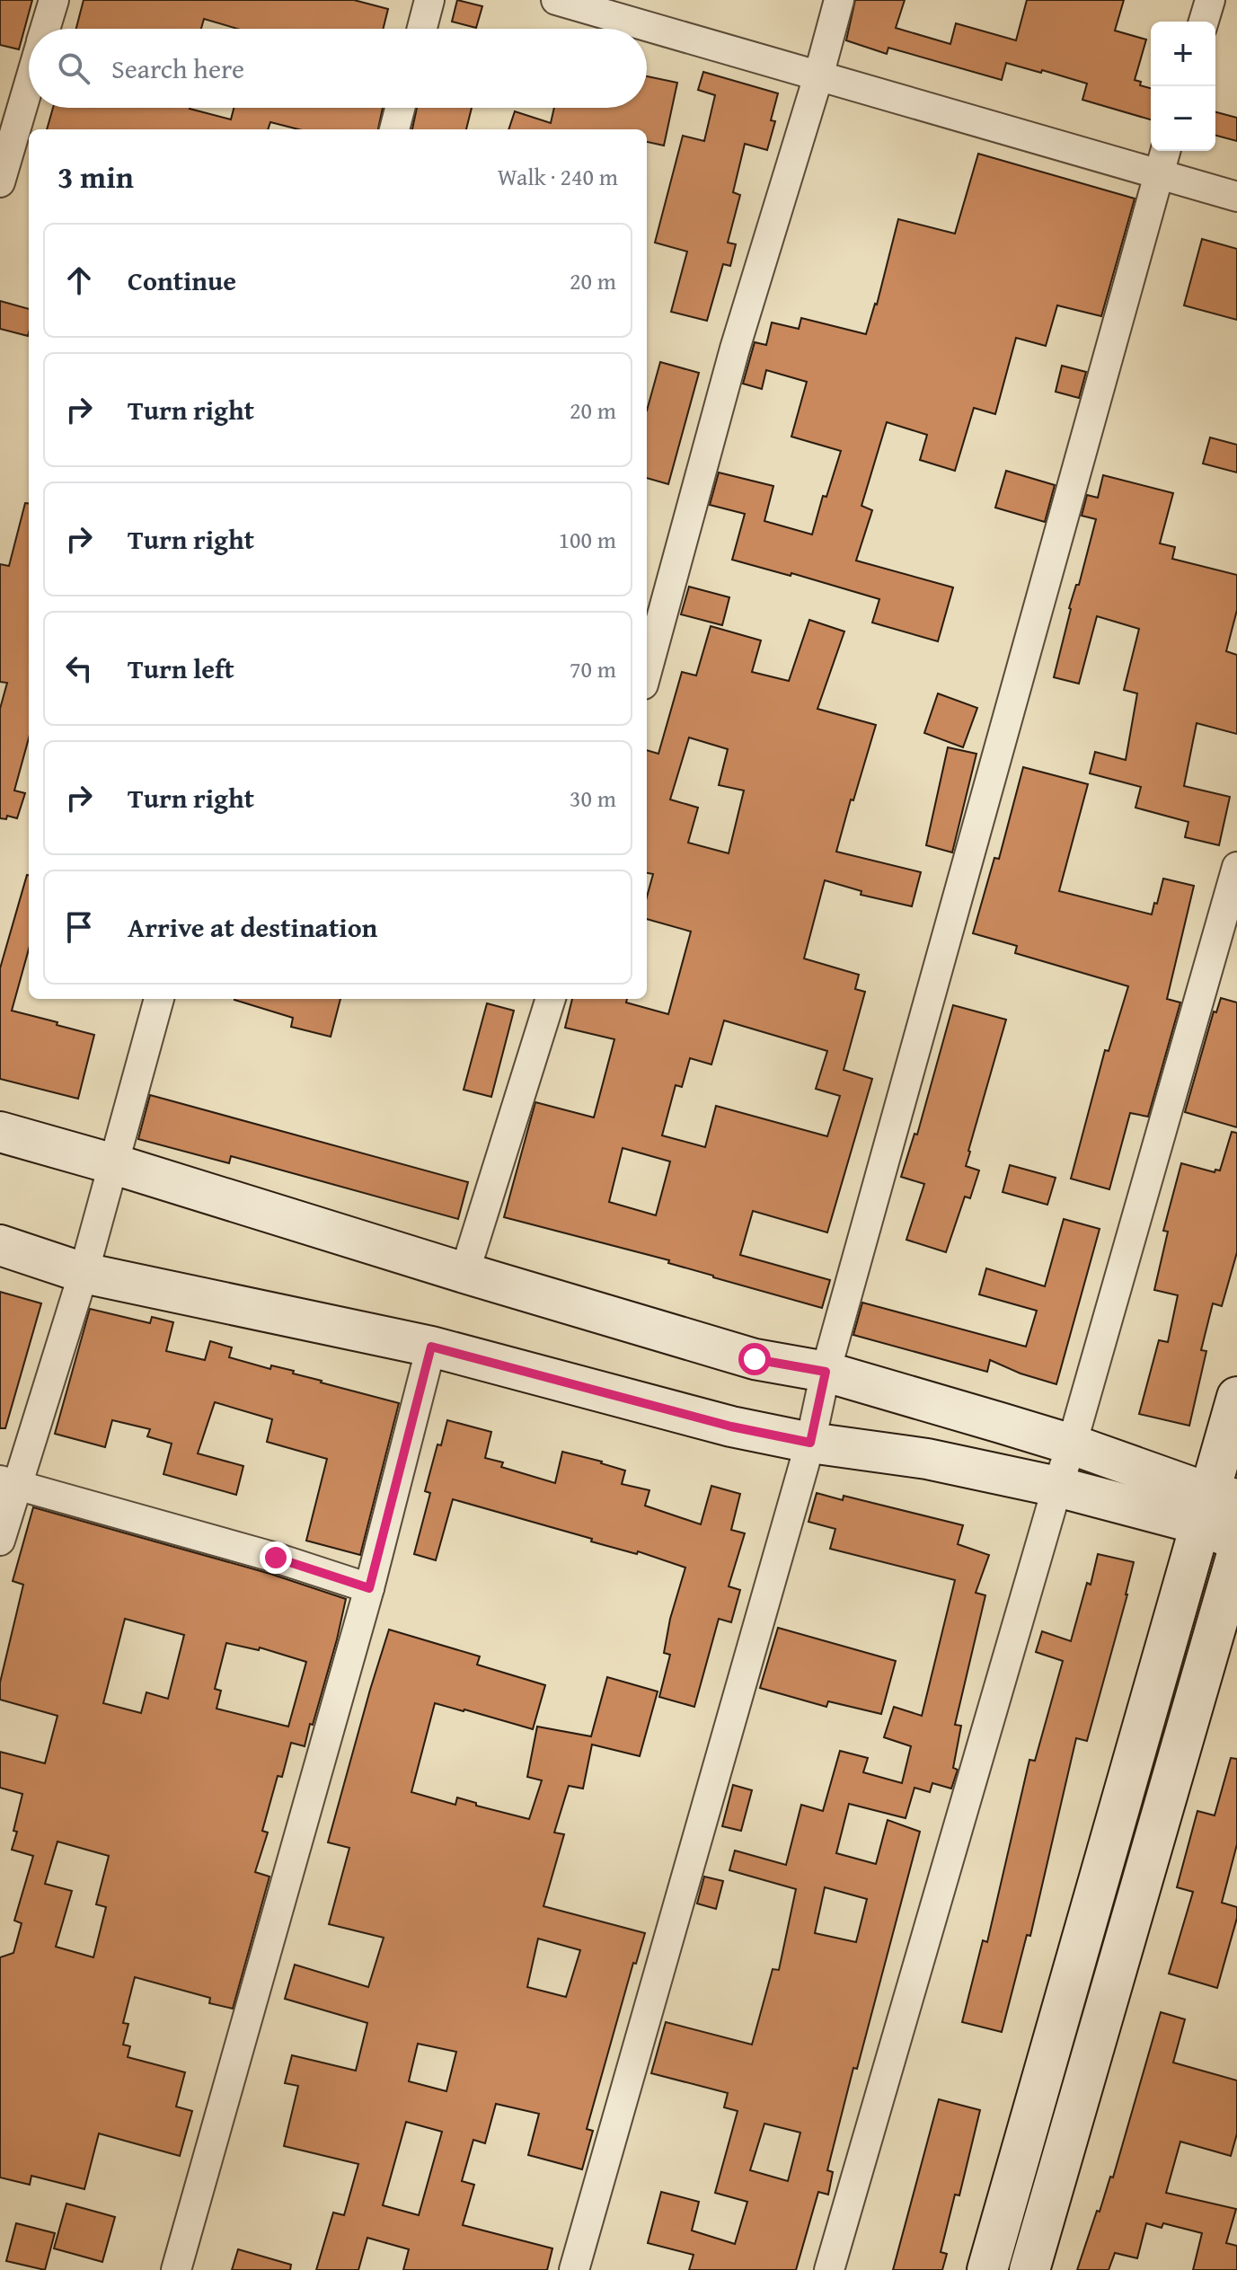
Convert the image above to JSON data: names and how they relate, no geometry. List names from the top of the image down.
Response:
{
  "page": {
    "map_buttons": ["+", "−"],
    "search": "Search here",
    "heading": ["3 min", "Walk · 240 m"],
    "list": [
      ["Continue", "20 m"],
      ["Turn right", "20 m"],
      ["Turn right", "100 m"],
      ["Turn left", "70 m"],
      ["Turn right", "30 m"],
      "Arrive at destination"
    ]
  }
}
